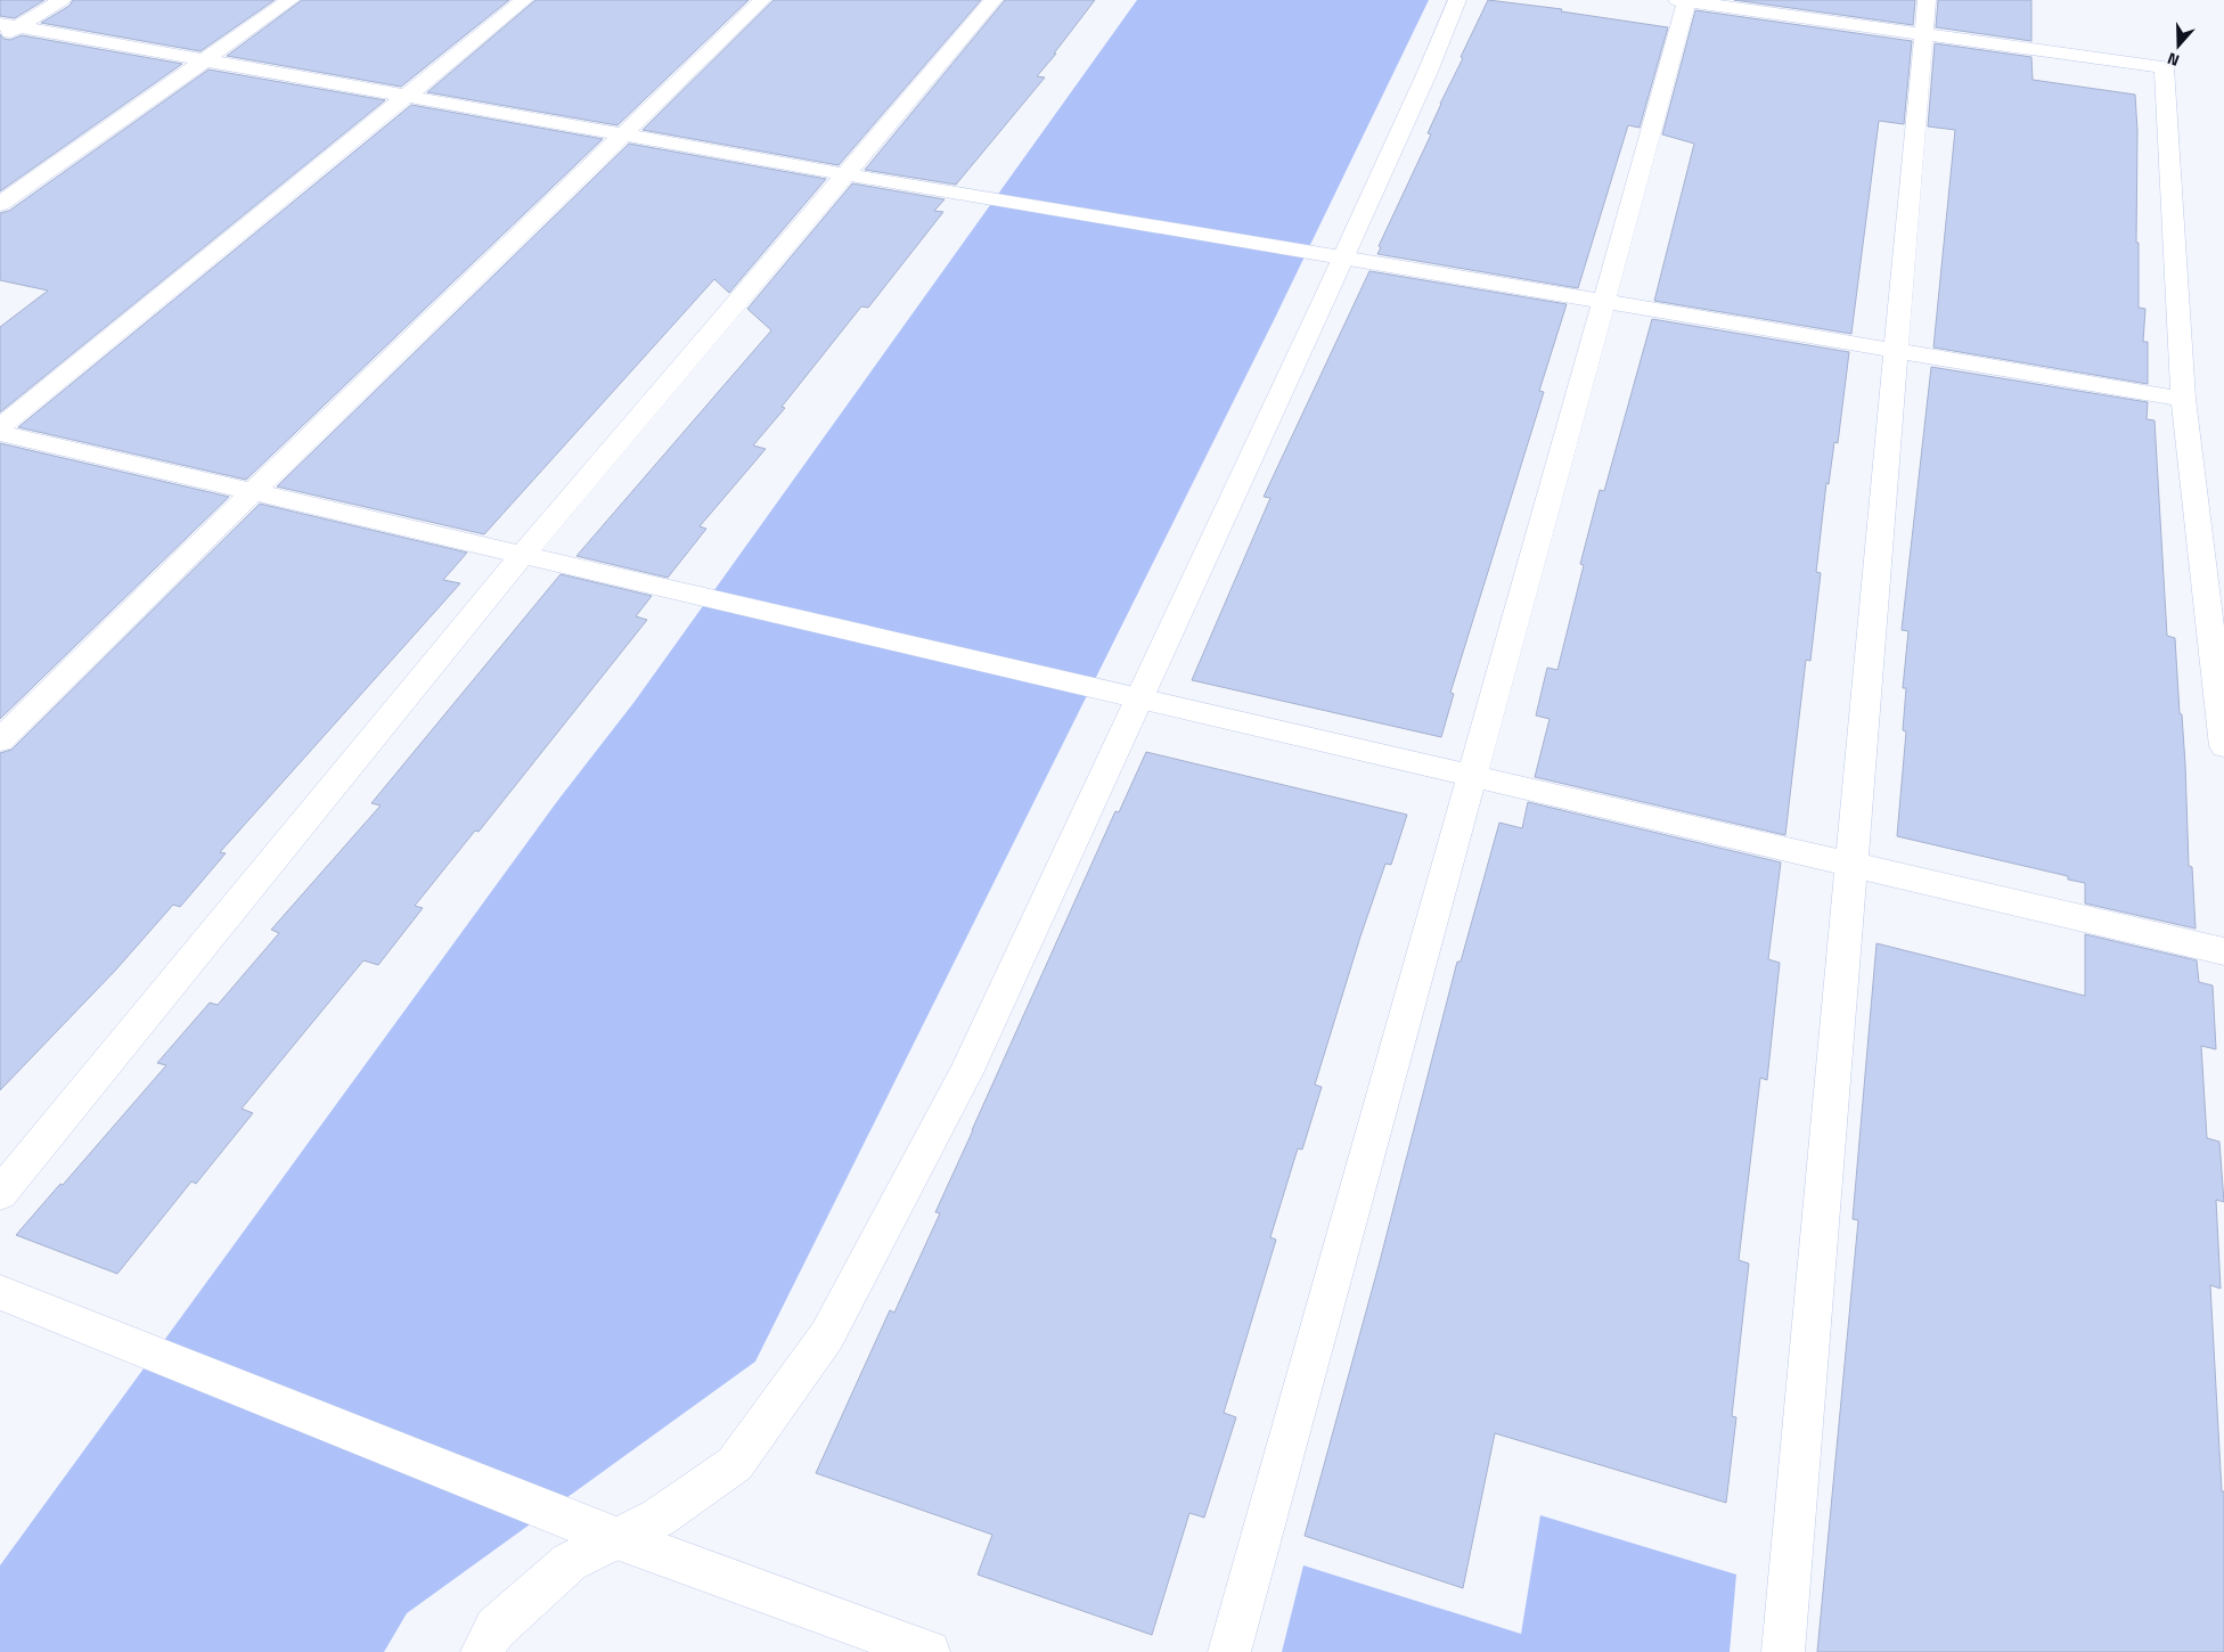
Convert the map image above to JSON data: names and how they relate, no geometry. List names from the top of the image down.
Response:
{
  "north": "bottom"
}
